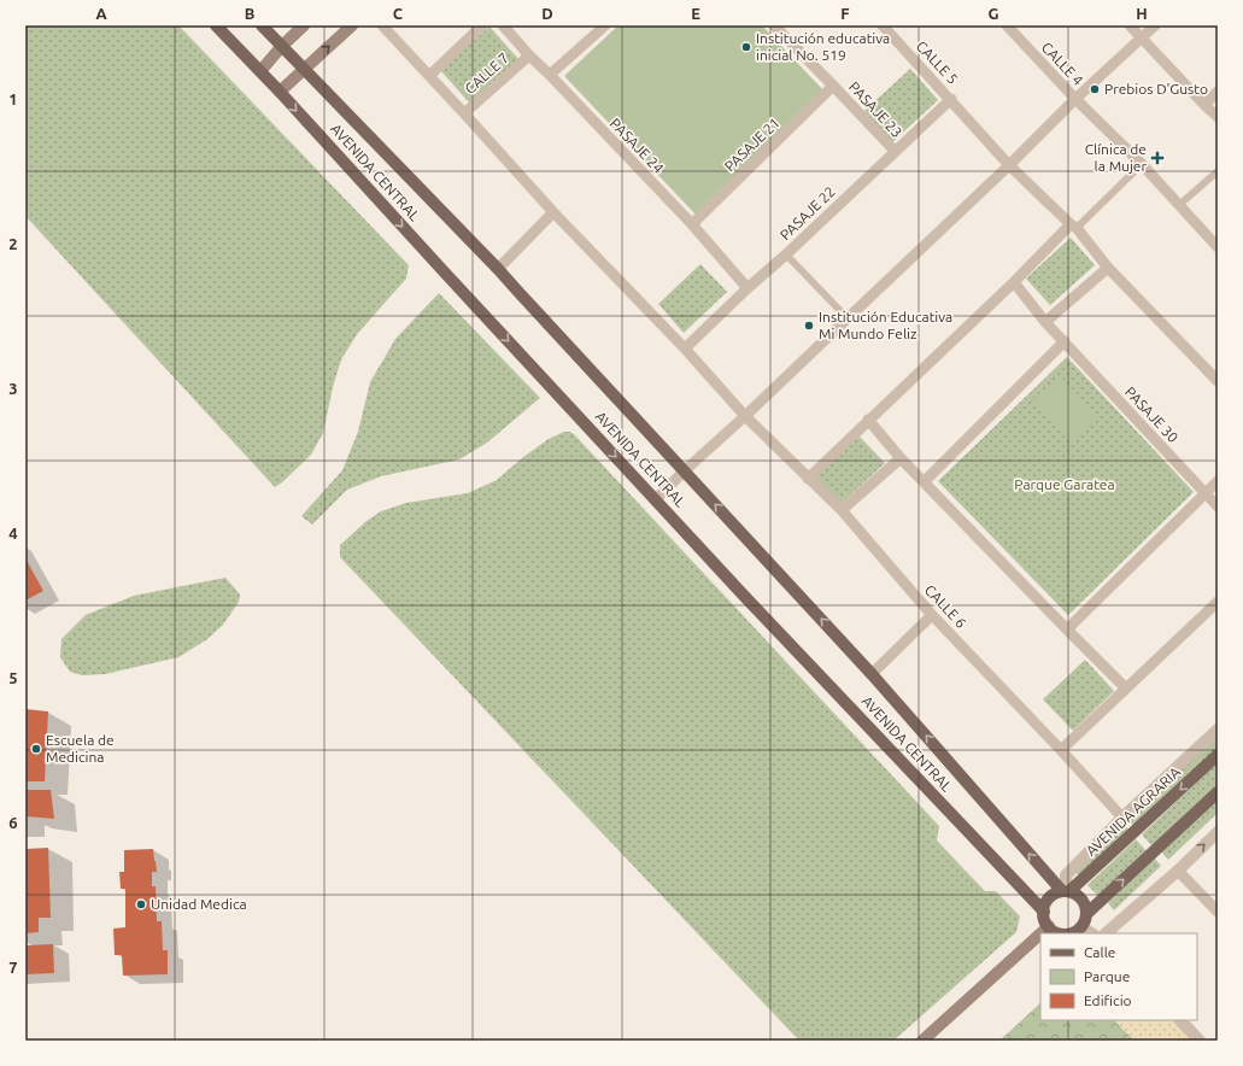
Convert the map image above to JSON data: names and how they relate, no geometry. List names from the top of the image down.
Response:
{
  "streets": {
    "main road": ["AVENIDA CENTRAL", "AVENIDA AGRARIA"],
    "street": [
      "CALLE 5",
      "CALLE 4",
      "CALLE 7",
      "PASAJE 23",
      "PASAJE 21",
      "PASAJE 24",
      "PASAJE 22",
      "PASAJE 30",
      "CALLE 6"
    ]
  },
  "crossings": [
    ["CALLE 5", "PASAJE 22"],
    ["CALLE 7", "PASAJE 24"],
    ["CALLE 7", "CALLE 6"],
    ["PASAJE 23", "PASAJE 21"],
    ["PASAJE 23", "PASAJE 22"],
    ["PASAJE 21", "PASAJE 24"],
    ["PASAJE 24", "PASAJE 22"],
    ["AVENIDA CENTRAL", "AVENIDA AGRARIA"],
    ["PASAJE 22", "CALLE 6"]
  ],
  "parks": ["Parque Garatea"],
  "places": {
    "other": [
      "Institución educativa inicial No. 519",
      "Prebios D'Gusto",
      "Institución Educativa Mi Mundo Feliz",
      "Escuela de Medicina",
      "Unidad Medica"
    ],
    "health": ["Clínica de la Mujer"]
  },
  "legend": ["Calle", "Parque", "Edificio"],
  "grid": {
    "columns": [
      "A",
      "B",
      "C",
      "D",
      "E",
      "F",
      "G",
      "H"
    ],
    "rows": [
      "1",
      "2",
      "3",
      "4",
      "5",
      "6",
      "7"
    ]
  }
}
